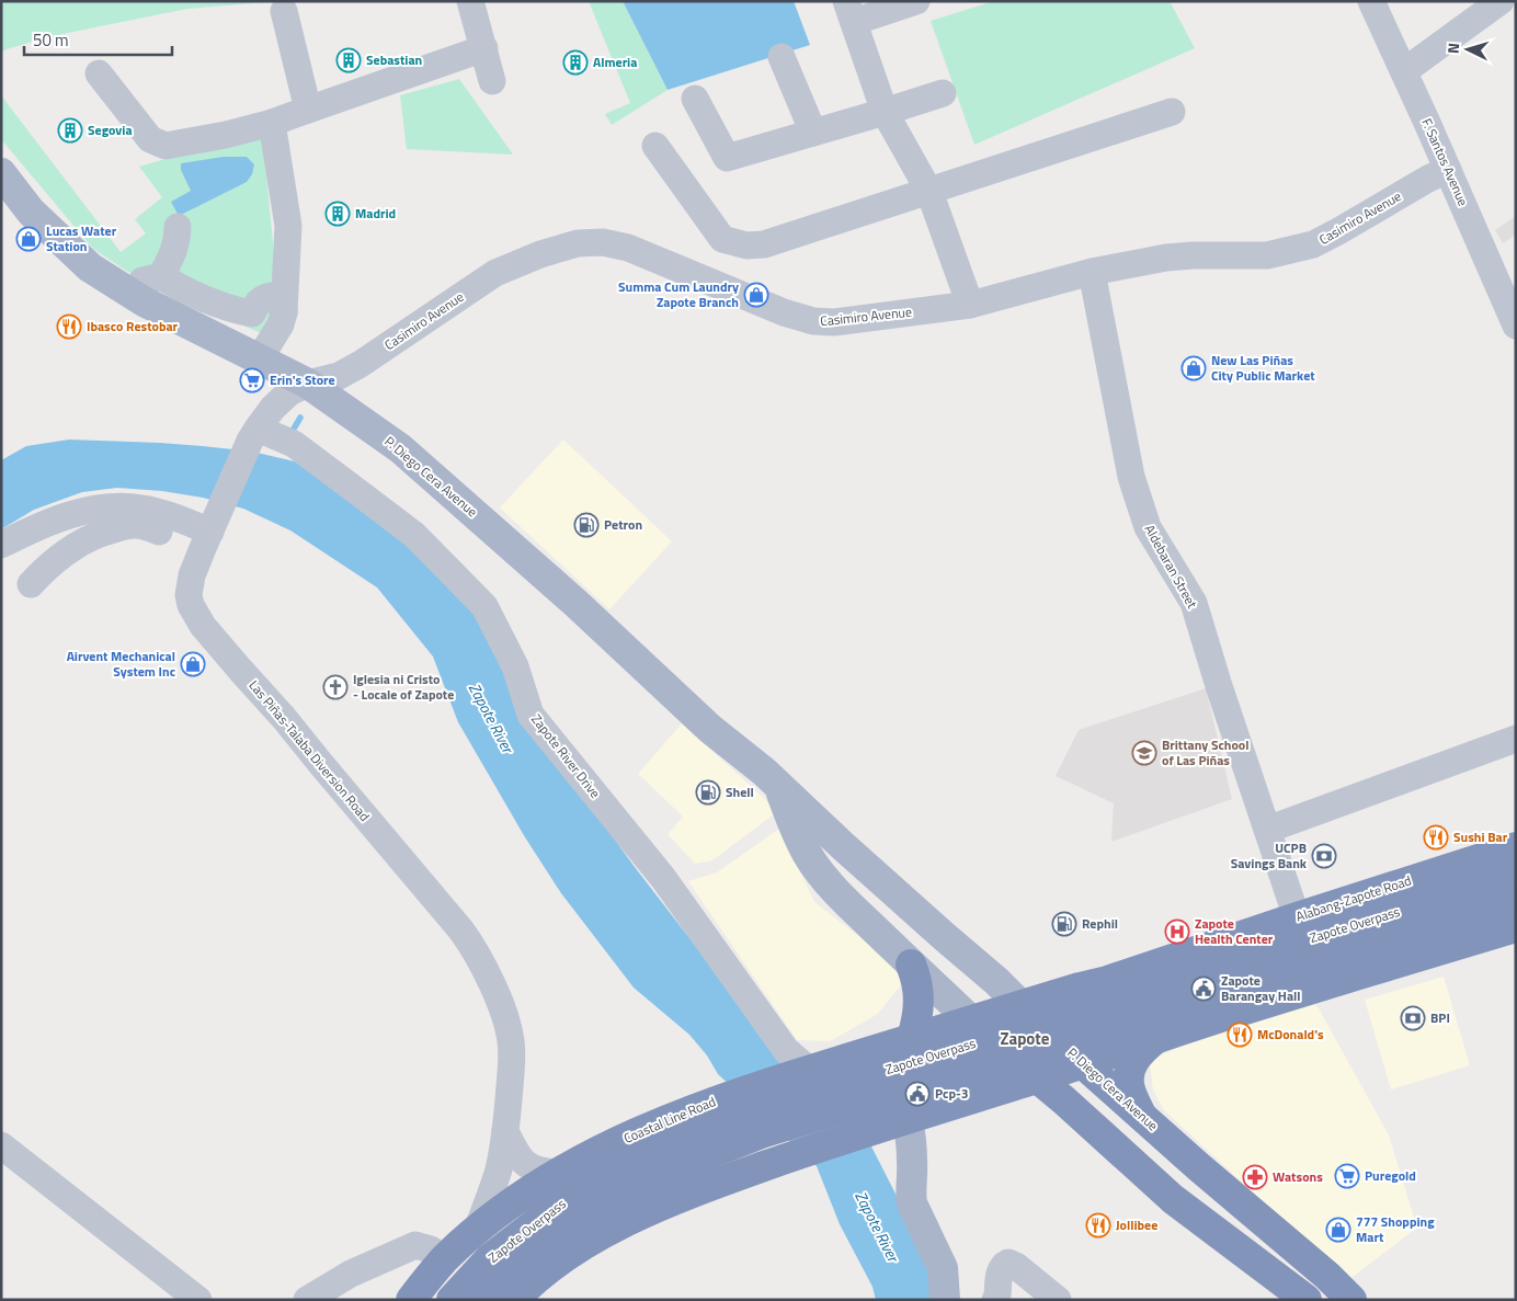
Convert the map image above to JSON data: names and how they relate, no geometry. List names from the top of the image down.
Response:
{
  "streets": {
    "highway": [
      "P. Diego Cera Avenue",
      "Alabang-Zapote Road",
      "Zapote Overpass",
      "Coastal Line Road"
    ],
    "street": [
      "F. Santos Avenue",
      "Casimiro Avenue",
      "Aldebaran Street",
      "Las Piñas-Talaba Diversion Road",
      "Zapote River Drive"
    ]
  },
  "crossings": [
    ["F. Santos Avenue", "Casimiro Avenue"],
    ["Casimiro Avenue", "P. Diego Cera Avenue"],
    ["Casimiro Avenue", "Aldebaran Street"],
    ["Casimiro Avenue", "Las Piñas-Talaba Diversion Road"],
    ["P. Diego Cera Avenue", "Las Piñas-Talaba Diversion Road"],
    ["P. Diego Cera Avenue", "Alabang-Zapote Road"],
    ["P. Diego Cera Avenue", "Coastal Line Road"],
    ["Aldebaran Street", "Alabang-Zapote Road"],
    ["Las Piñas-Talaba Diversion Road", "Zapote River Drive"],
    ["Las Piñas-Talaba Diversion Road", "Coastal Line Road"],
    ["Zapote River Drive", "Coastal Line Road"],
    ["Alabang-Zapote Road", "Coastal Line Road"]
  ],
  "districts": ["Zapote"],
  "water": ["Zapote River"],
  "places": {
    "building": [
      "Sebastian",
      "Almeria",
      "Segovia",
      "Madrid"
    ],
    "shop": [
      "Lucas Water Station",
      "Summa Cum Laundry Zapote Branch",
      "New Las Piñas City Public Market",
      "Airvent Mechanical System Inc",
      "777 Shopping Mart"
    ],
    "restaurant": [
      "Ibasco Restobar",
      "Sushi Bar",
      "McDonald's",
      "Jollibee"
    ],
    "supermarket": ["Erin's Store", "Puregold"],
    "fuel station": ["Petron", "Shell", "Rephil"],
    "church": ["Iglesia ni Cristo - Locale of Zapote"],
    "school or university": ["Brittany School of Las Piñas"],
    "bank": ["UCPB Savings Bank", "BPI"],
    "hospital": ["Zapote Health Center"],
    "public building": ["Zapote Barangay Hall", "Pcp-3"],
    "pharmacy": ["Watsons"]
  },
  "scale_bar": "50 m",
  "north": "left"
}
